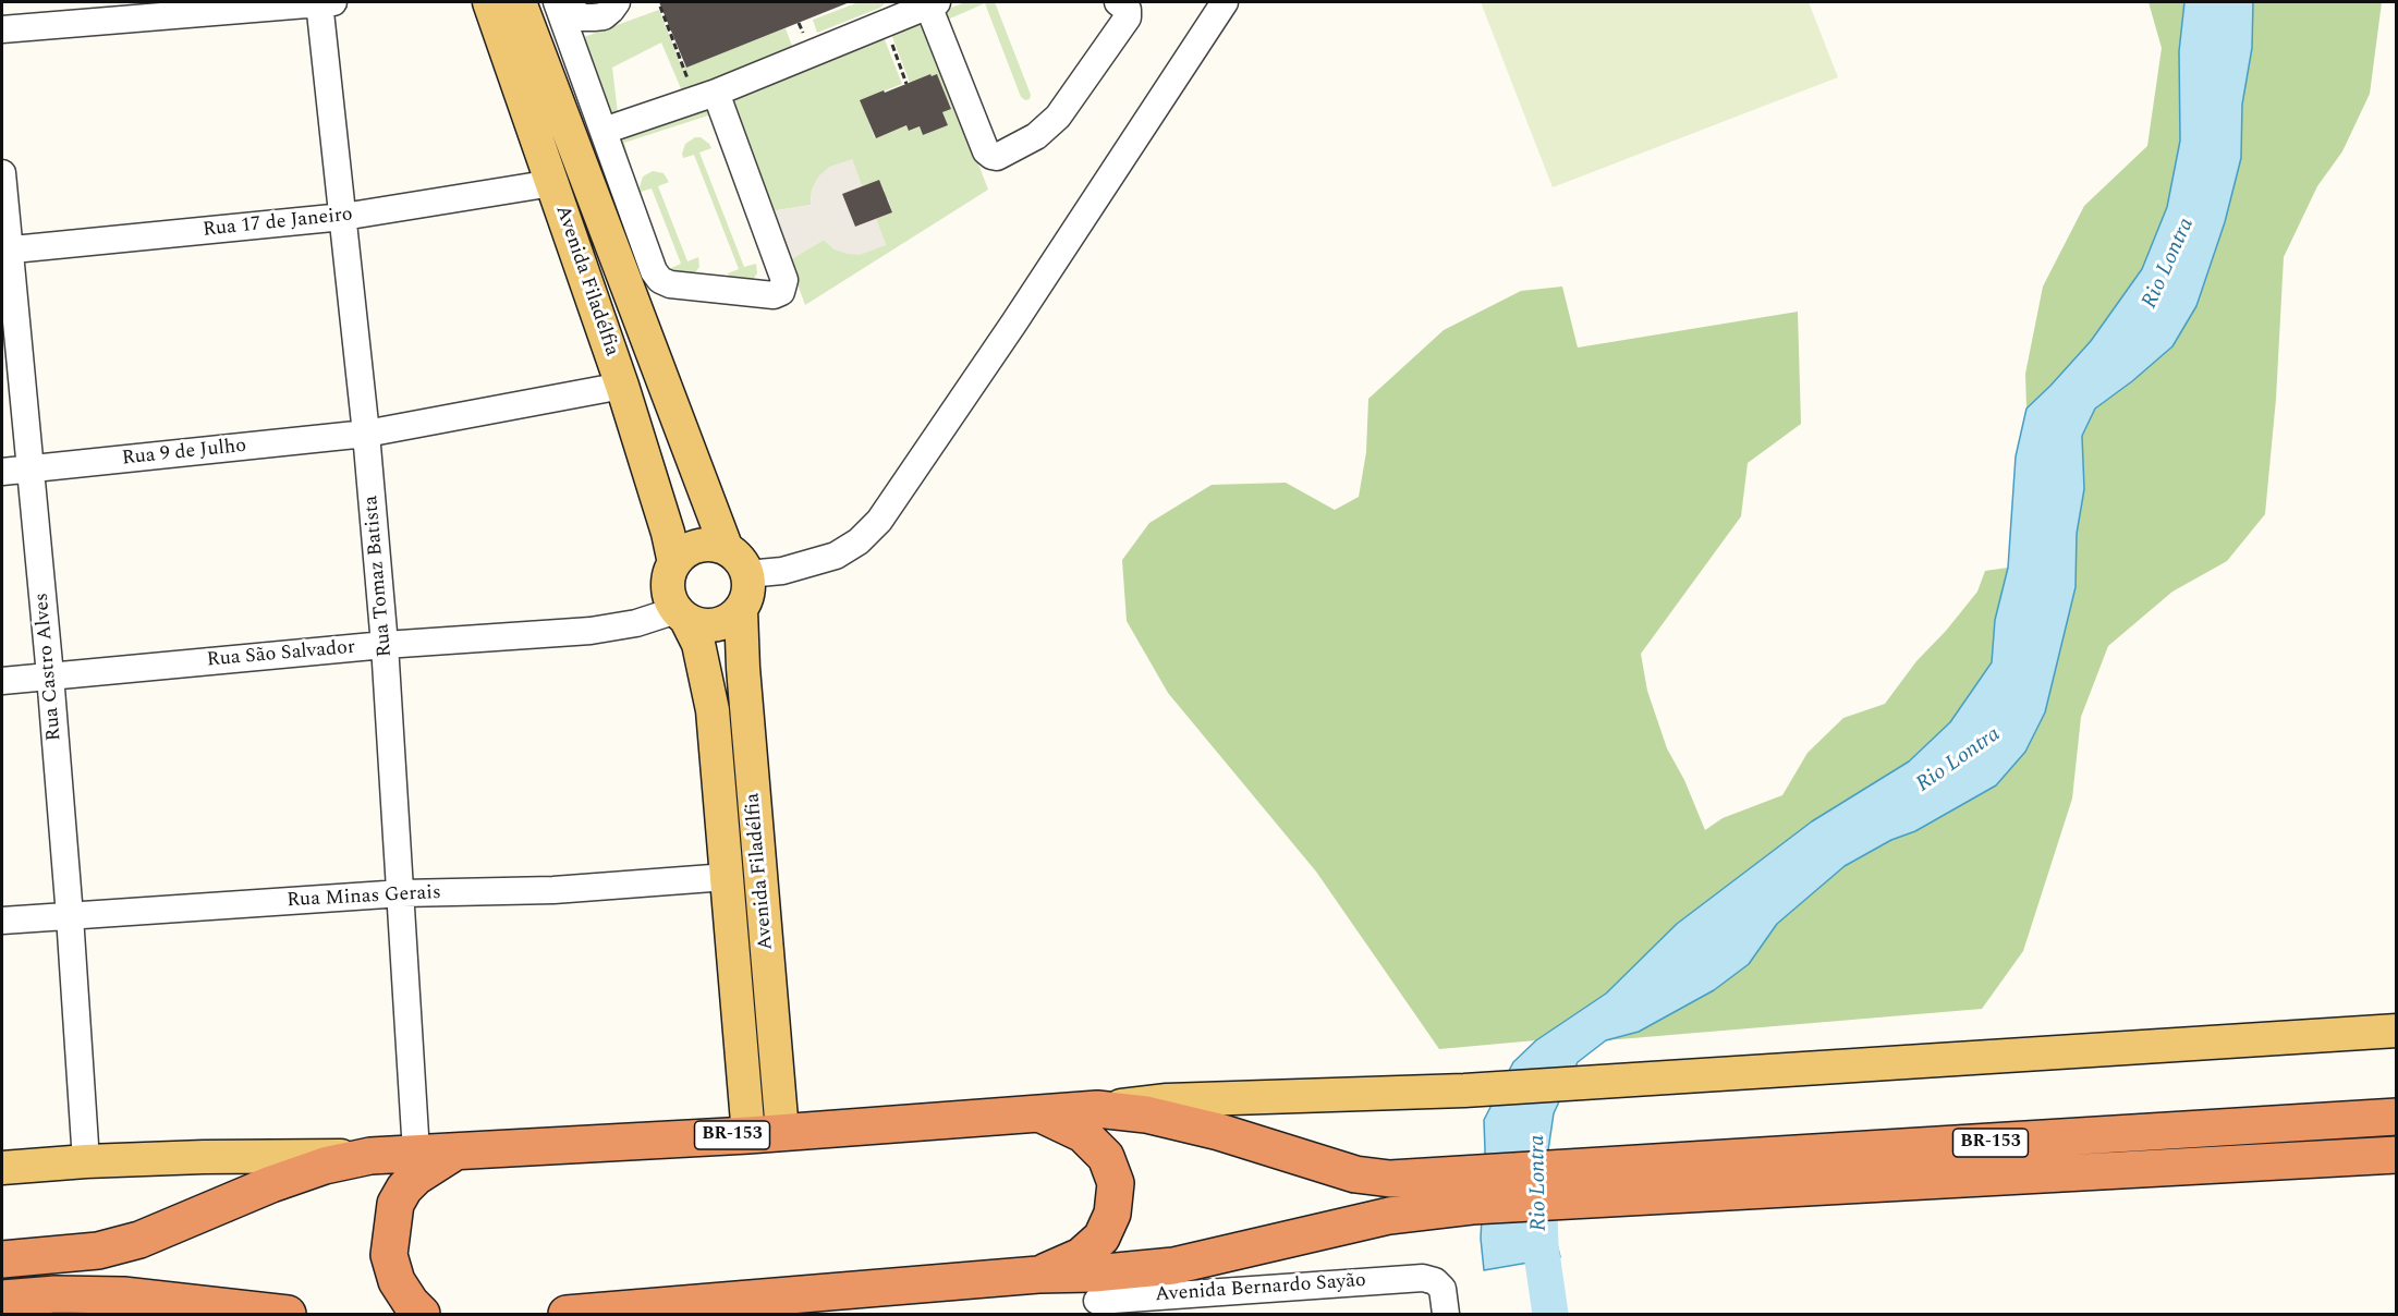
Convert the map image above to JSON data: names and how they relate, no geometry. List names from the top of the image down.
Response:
{
  "streets": {
    "highway": ["BR-153"],
    "main road": ["Avenida Filadélfia"],
    "street": [
      "Rua 17 de Janeiro",
      "Rua 9 de Julho",
      "Rua Tomaz Batista",
      "Rua São Salvador",
      "Rua Castro Alves",
      "Rua Minas Gerais",
      "Avenida Bernardo Sayão"
    ]
  },
  "crossings": [
    ["Rua 17 de Janeiro", "Avenida Filadélfia"],
    ["Rua 17 de Janeiro", "Rua Tomaz Batista"],
    ["Rua 17 de Janeiro", "Rua Castro Alves"],
    ["Avenida Filadélfia", "Rua 9 de Julho"],
    ["Avenida Filadélfia", "Rua São Salvador"],
    ["Avenida Filadélfia", "Rua Minas Gerais"],
    ["Avenida Filadélfia", "BR-153"],
    ["Rua 9 de Julho", "Rua Tomaz Batista"],
    ["Rua 9 de Julho", "Rua Castro Alves"],
    ["Rua Tomaz Batista", "Rua São Salvador"],
    ["Rua Tomaz Batista", "Rua Minas Gerais"],
    ["Rua Tomaz Batista", "BR-153"],
    ["Rua São Salvador", "Rua Castro Alves"],
    ["Rua Castro Alves", "Rua Minas Gerais"],
    ["BR-153", "Avenida Bernardo Sayão"]
  ],
  "water": ["Rio Lontra"]
}
